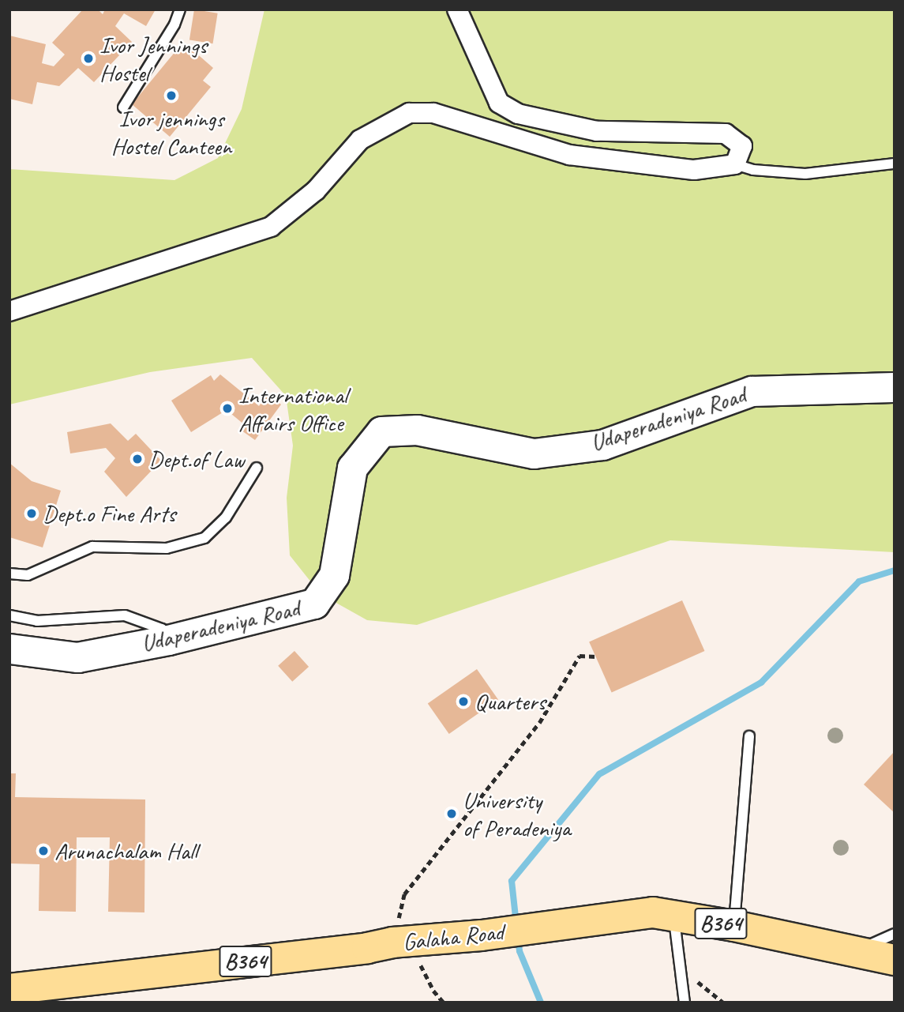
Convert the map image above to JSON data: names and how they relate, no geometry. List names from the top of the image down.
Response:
{
  "streets": {
    "main road": ["B364", "Galaha Road"],
    "street": ["Udaperadeniya Road"]
  },
  "places": [
    "Ivor Jennings Hostel",
    "Ivor jennings Hostel Canteen",
    "International Affairs Office",
    "Dept.of Law",
    "Dept.o Fine Arts",
    "Quarters",
    "University of Peradeniya",
    "Arunachalam Hall"
  ]
}
